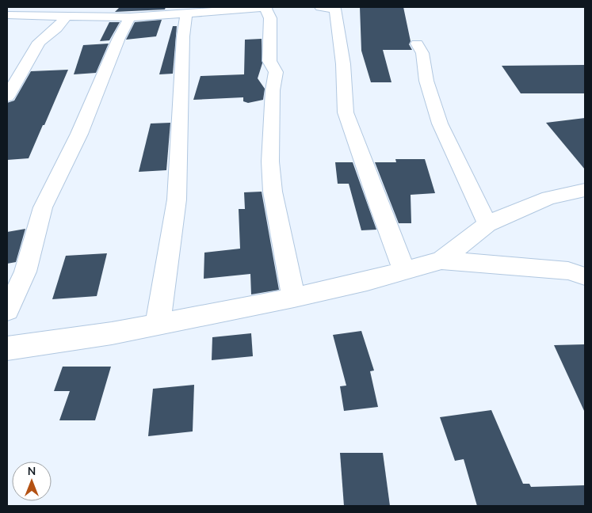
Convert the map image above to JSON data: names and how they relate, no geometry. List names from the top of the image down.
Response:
{
  "north": "top"
}
